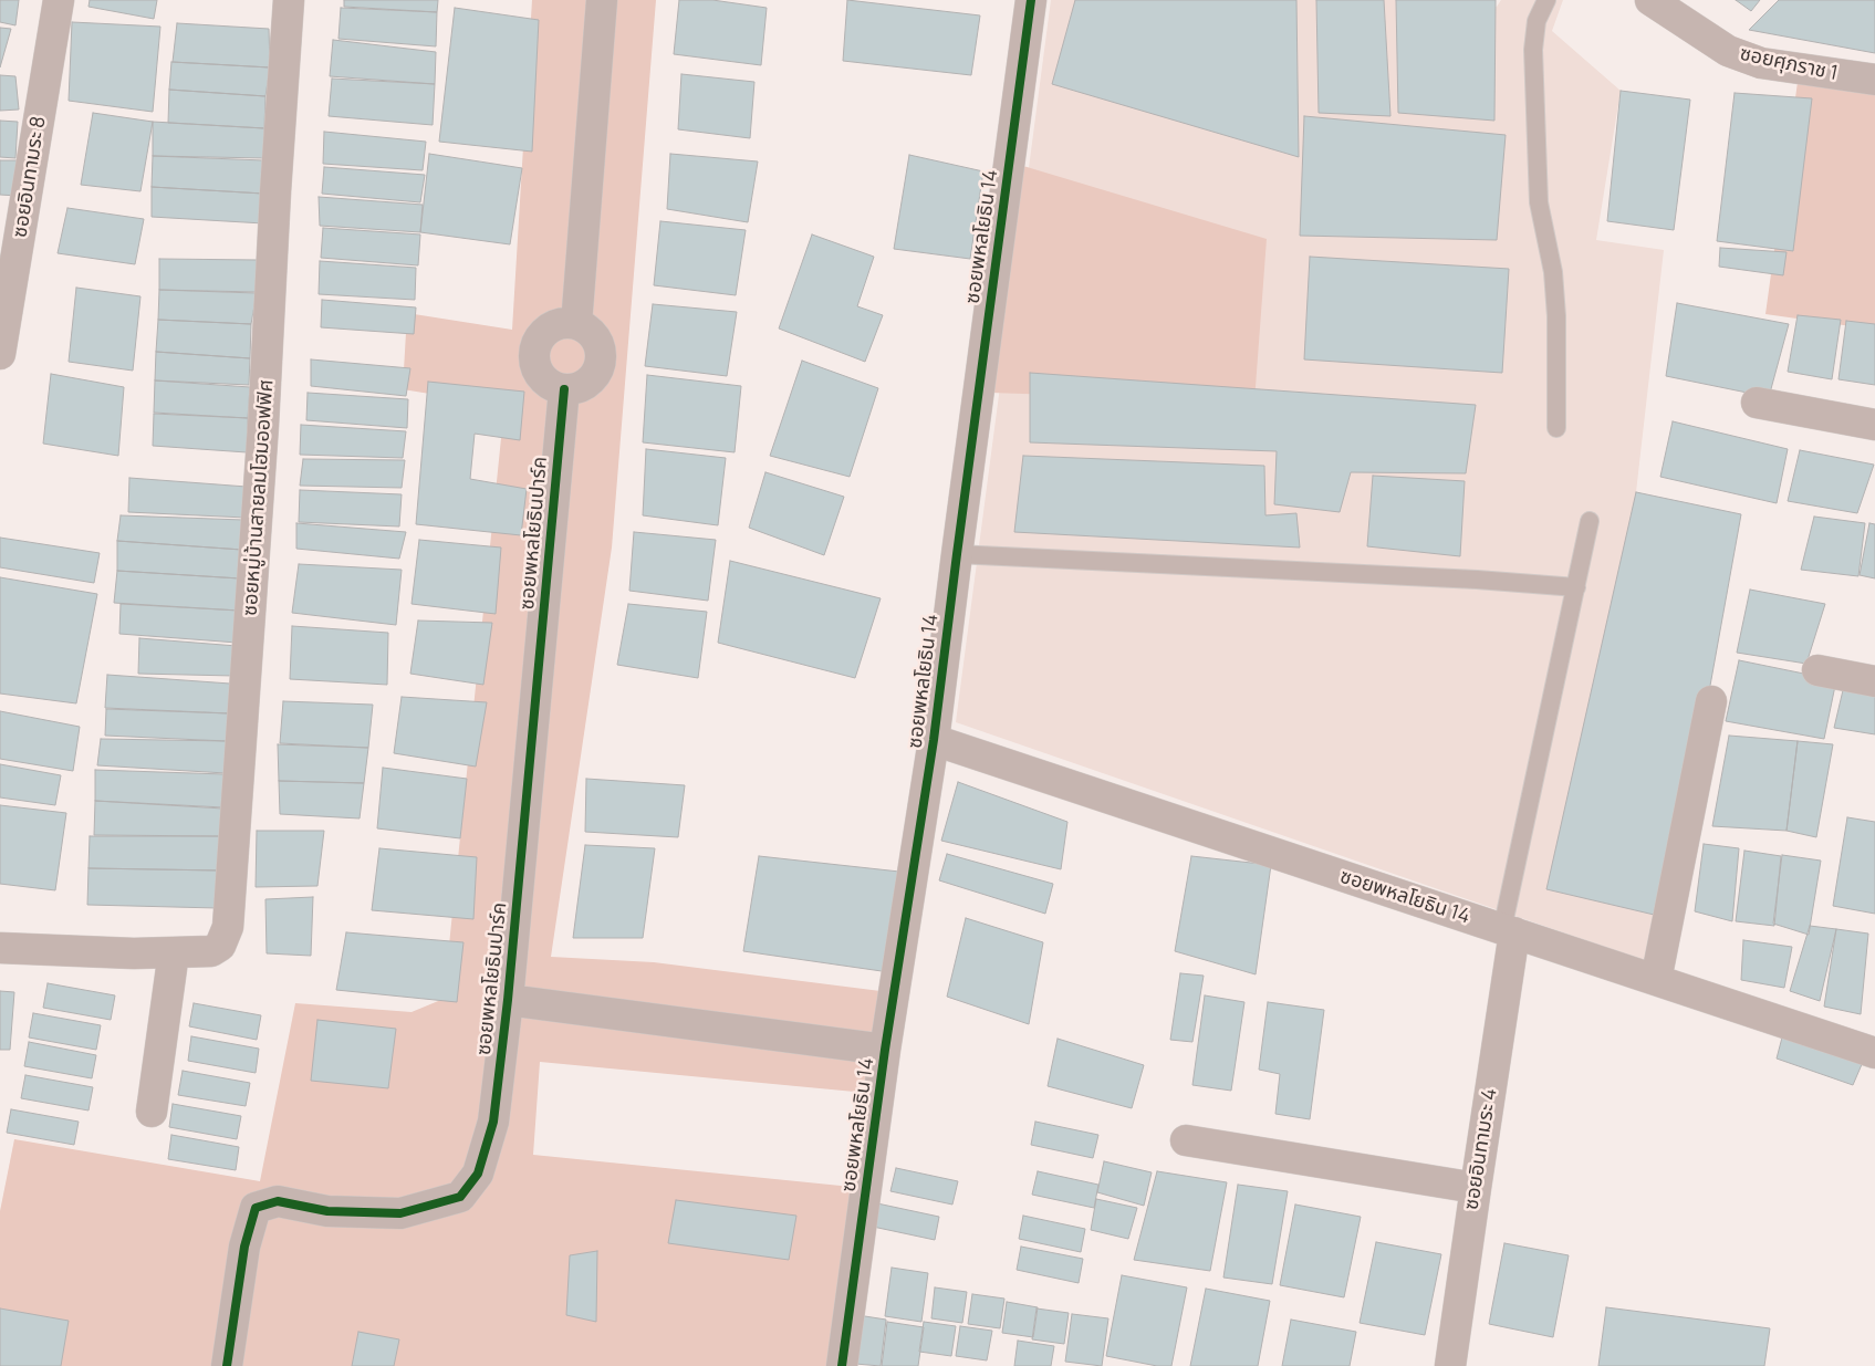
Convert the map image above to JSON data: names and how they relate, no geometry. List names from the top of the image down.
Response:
{
  "streets": {
    "street": [
      "ซอยศุภราช 1",
      "ซอยอินทามระ 8",
      "ซอยพหลโยธิน 14",
      "ซอยหมู่บ้านสายลมโฮมออฟฟิศ",
      "ซอยพหลโยธินปาร์ค",
      "ซอยอินทามระ 4"
    ]
  },
  "crossings": [
    ["ซอยพหลโยธิน 14", "ซอยพหลโยธินปาร์ค"],
    ["ซอยพหลโยธิน 14", "ซอยอินทามระ 4"]
  ]
}
